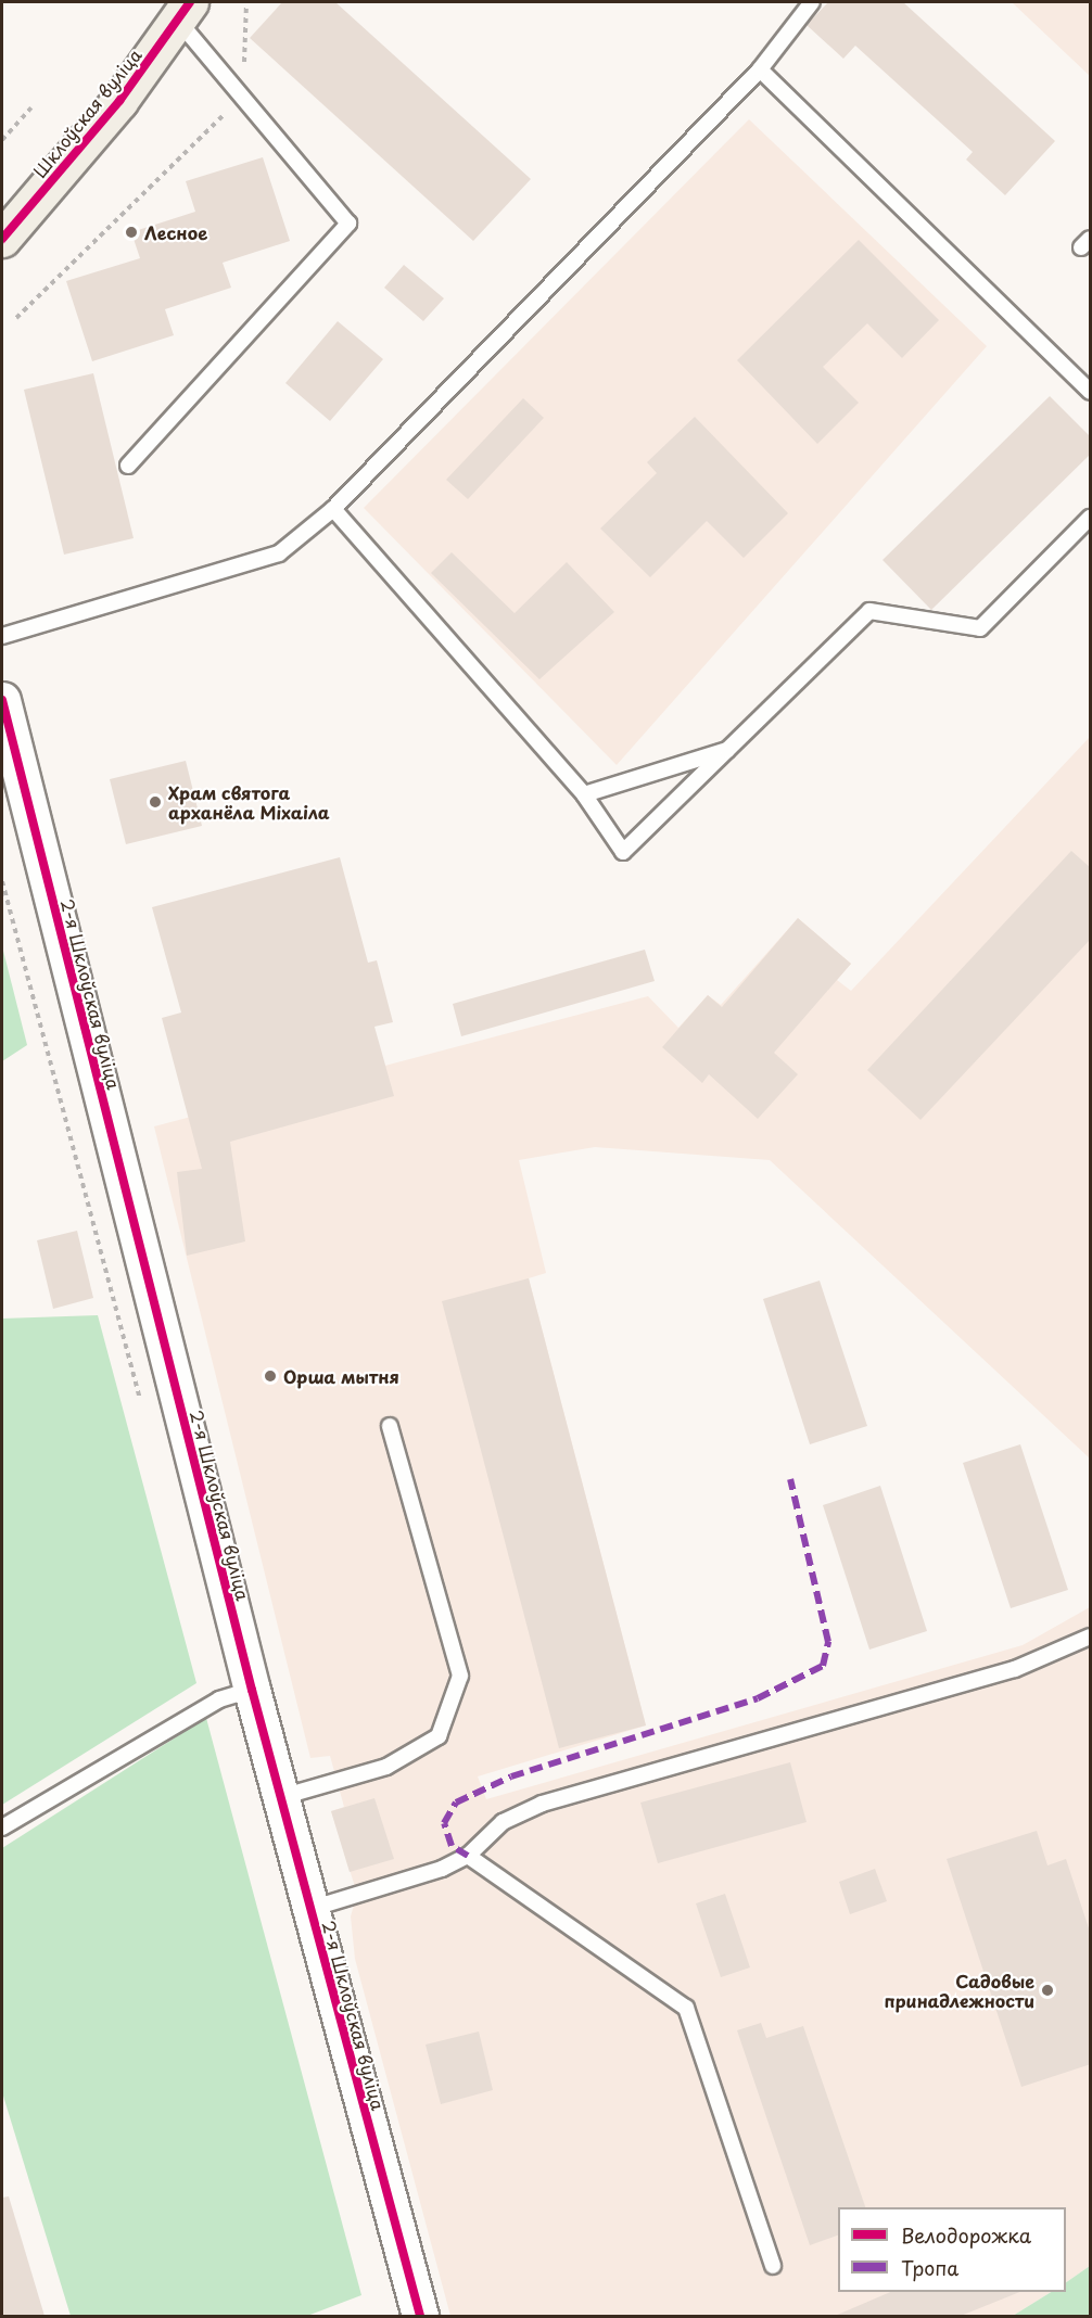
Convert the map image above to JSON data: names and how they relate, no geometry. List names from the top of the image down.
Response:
{
  "streets": {
    "main road": ["Шклоўская вуліца"],
    "street": ["2-я Шклоўская вуліца"]
  },
  "places": [
    "Лесное",
    "Храм святога арханёла Міхаіла",
    "Орша мытня",
    "Садовые принадлежности"
  ],
  "legend": ["Велодорожка", "Тропа"]
}
